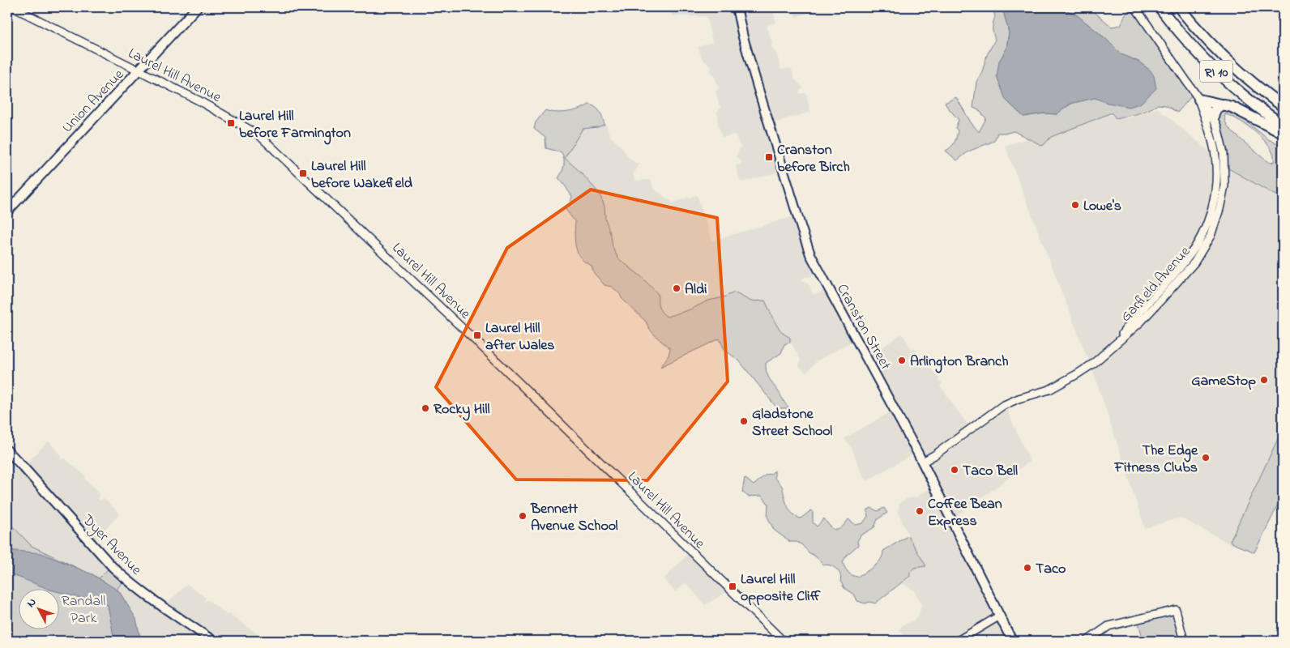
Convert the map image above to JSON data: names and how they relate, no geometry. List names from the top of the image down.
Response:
{
  "streets": {
    "highway": ["RI 10"],
    "main road": ["Union Avenue", "Cranston Street", "Dyer Avenue"],
    "street": ["Laurel Hill Avenue", "Garfield Avenue"]
  },
  "crossings": [
    ["Laurel Hill Avenue", "Union Avenue"],
    ["Garfield Avenue", "Cranston Street"]
  ],
  "parks": ["Randall Park"],
  "places": {
    "transit": [
      "Laurel Hill before Farmington",
      "Cranston before Birch",
      "Laurel Hill before Wakefield",
      "Laurel Hill after Wales",
      "Laurel Hill opposite Cliff"
    ],
    "other": [
      "Lowe's",
      "Aldi",
      "Arlington Branch",
      "GameStop",
      "Rocky Hill",
      "Gladstone Street School",
      "The Edge Fitness Clubs",
      "Taco Bell",
      "Coffee Bean Express",
      "Bennett Avenue School",
      "Taco"
    ]
  },
  "north": "top left"
}
